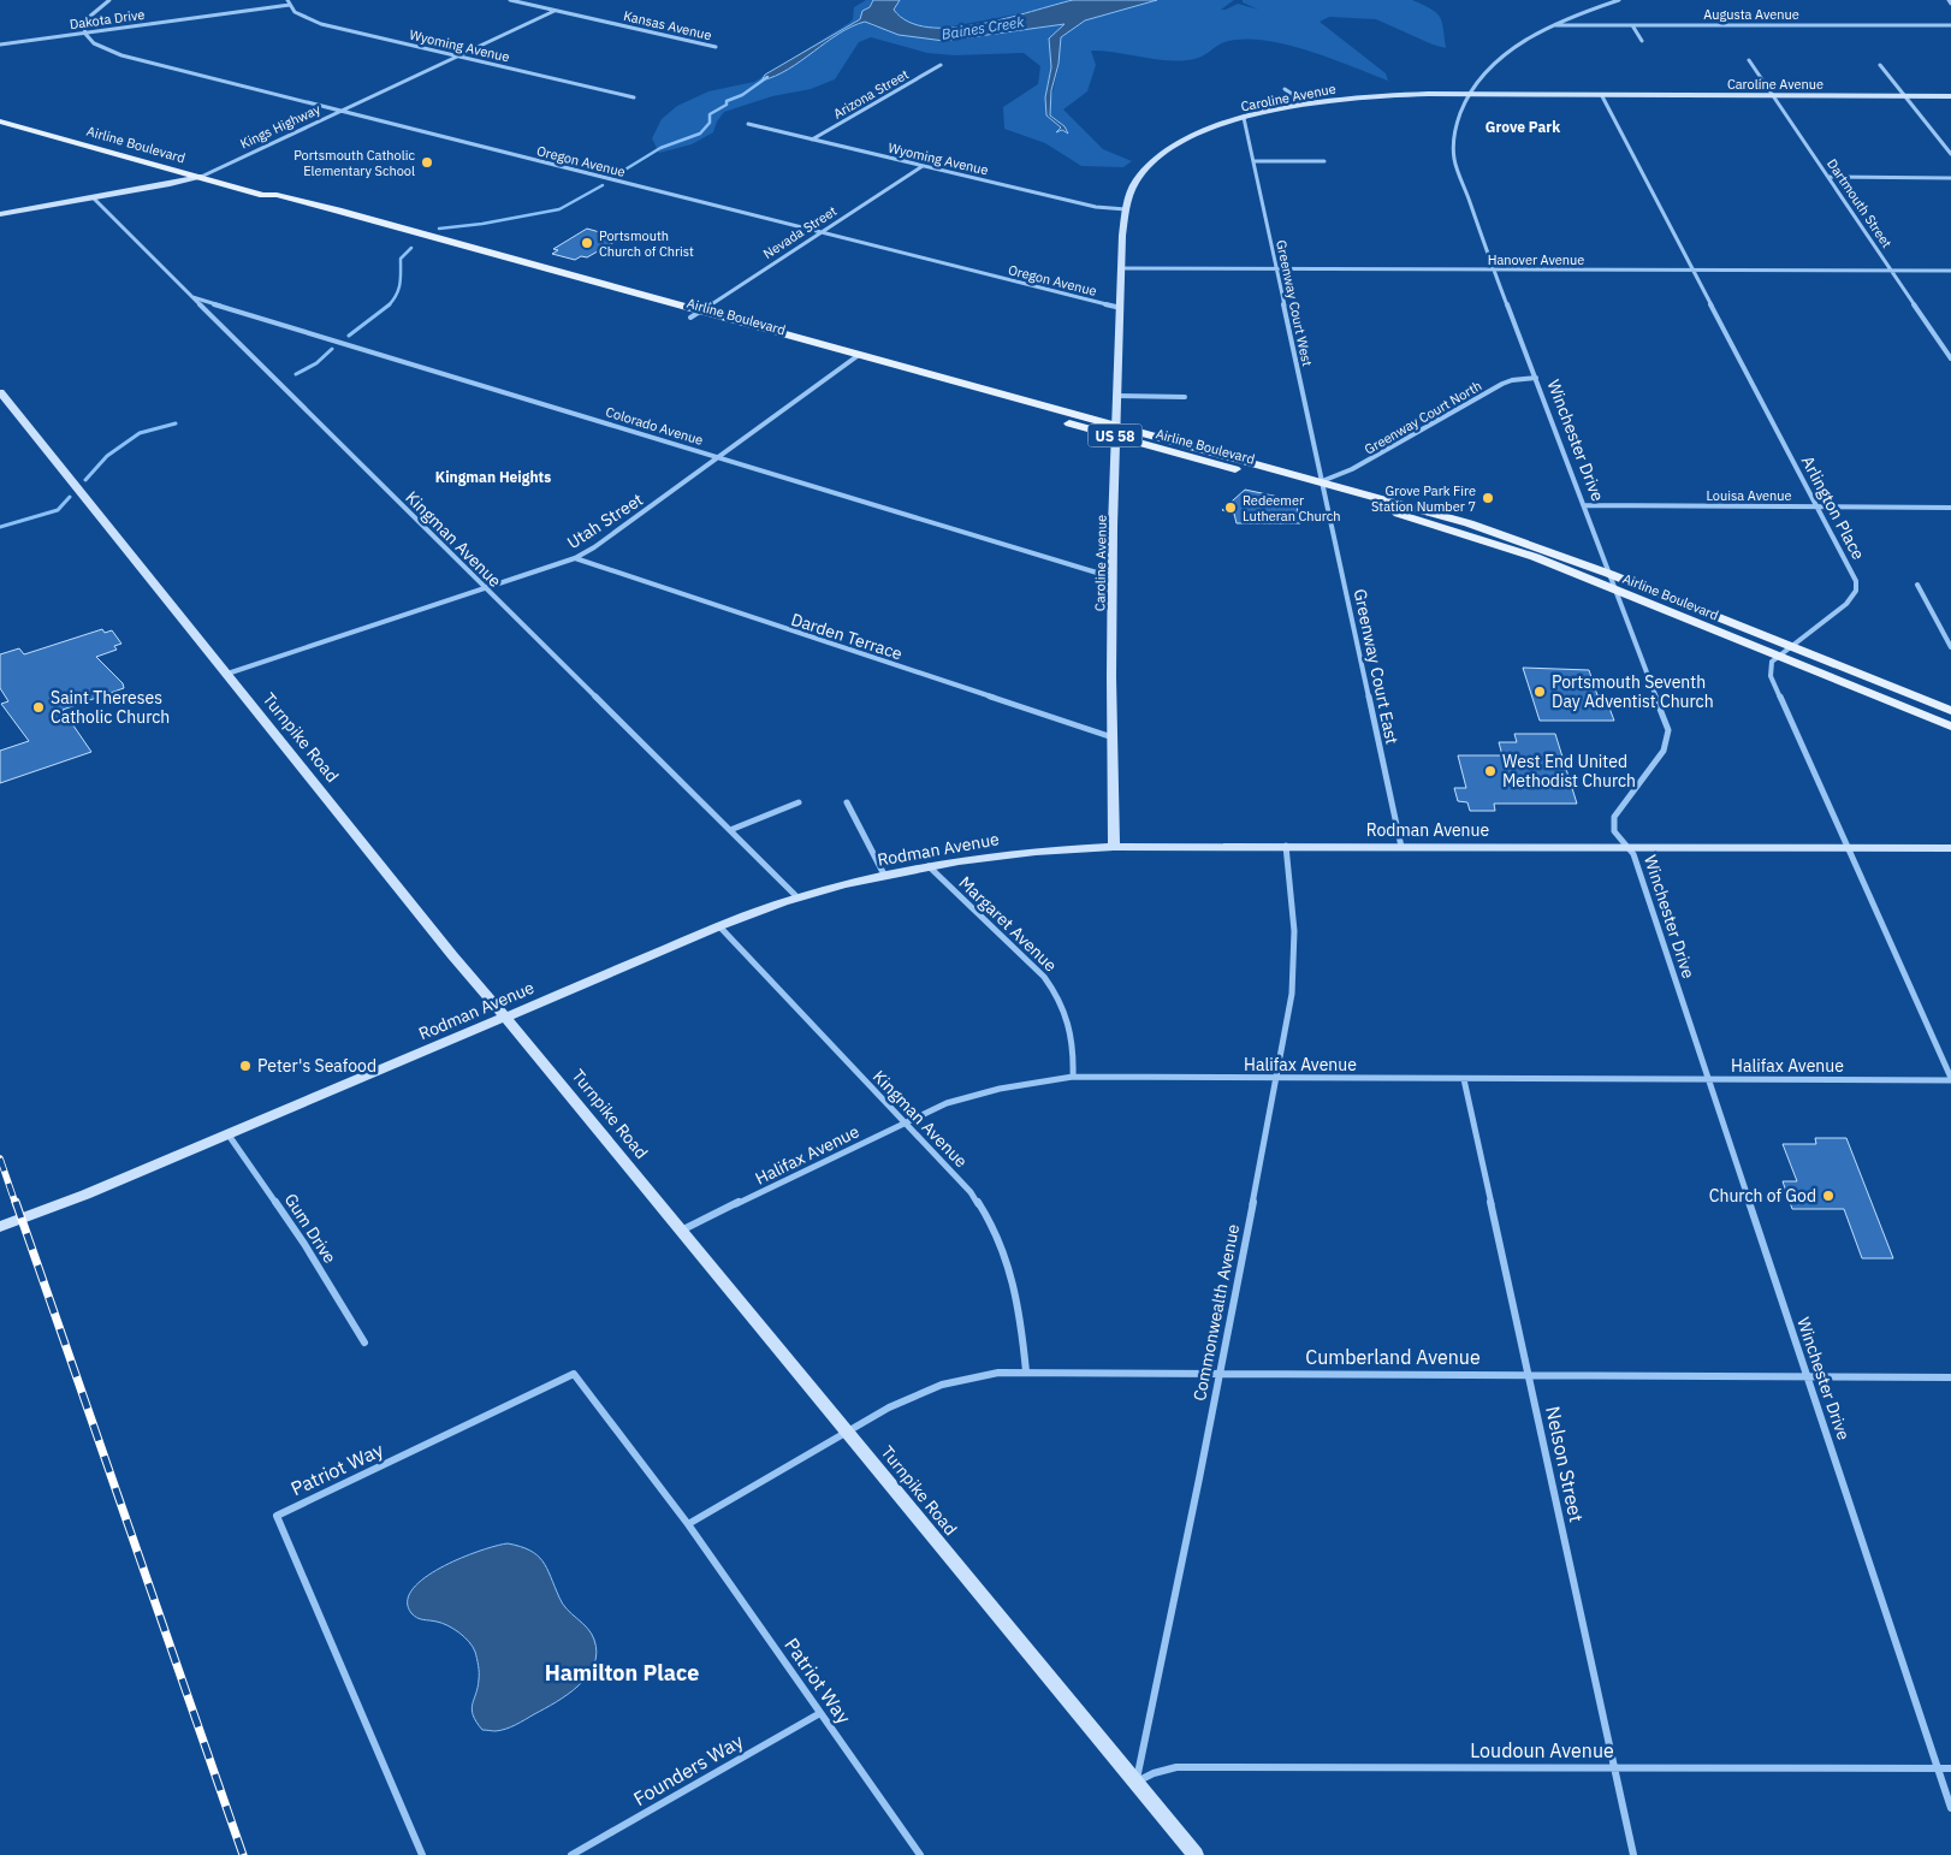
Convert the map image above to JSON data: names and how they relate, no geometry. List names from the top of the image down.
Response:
{
  "streets": {
    "main road": ["Airline Boulevard", "US 58"],
    "street": [
      "Augusta Avenue",
      "Dakota Drive",
      "Kansas Avenue",
      "Wyoming Avenue",
      "Caroline Avenue",
      "Arizona Street",
      "Kings Highway",
      "Oregon Avenue",
      "Dartmouth Street",
      "Nevada Street",
      "Hanover Avenue",
      "Greenway Court West",
      "Greenway Court North",
      "Colorado Avenue",
      "Winchester Drive",
      "Louisa Avenue",
      "Arlington Place",
      "Utah Street",
      "Kingman Avenue",
      "Darden Terrace",
      "Greenway Court East",
      "Turnpike Road",
      "Rodman Avenue",
      "Margaret Avenue",
      "Halifax Avenue",
      "Gum Drive",
      "Commonwealth Avenue",
      "Cumberland Avenue",
      "Nelson Street",
      "Patriot Way",
      "Loudoun Avenue",
      "Founders Way"
    ]
  },
  "crossings": [
    ["Augusta Avenue", "Winchester Drive"],
    ["Dakota Drive", "Wyoming Avenue"],
    ["Dakota Drive", "Oregon Avenue"],
    ["Kansas Avenue", "Kings Highway"],
    ["Wyoming Avenue", "Caroline Avenue"],
    ["Wyoming Avenue", "Arizona Street"],
    ["Wyoming Avenue", "Kings Highway"],
    ["Wyoming Avenue", "Nevada Street"],
    ["Caroline Avenue", "Airline Boulevard"],
    ["Caroline Avenue", "Oregon Avenue"],
    ["Caroline Avenue", "Dartmouth Street"],
    ["Caroline Avenue", "Hanover Avenue"],
    ["Caroline Avenue", "Greenway Court West"],
    ["Caroline Avenue", "Colorado Avenue"],
    ["Caroline Avenue", "Winchester Drive"],
    ["Caroline Avenue", "Arlington Place"],
    ["Caroline Avenue", "Darden Terrace"],
    ["Caroline Avenue", "Rodman Avenue"],
    ["Kings Highway", "Airline Boulevard"],
    ["Kings Highway", "Oregon Avenue"],
    ["Kings Highway", "Kingman Avenue"],
    ["Airline Boulevard", "Nevada Street"],
    ["Airline Boulevard", "Greenway Court West"],
    ["Airline Boulevard", "Greenway Court North"],
    ["Airline Boulevard", "Winchester Drive"],
    ["Airline Boulevard", "Arlington Place"],
    ["Airline Boulevard", "Utah Street"],
    ["Airline Boulevard", "Greenway Court East"],
    ["Oregon Avenue", "Nevada Street"],
    ["Dartmouth Street", "Hanover Avenue"],
    ["Hanover Avenue", "Greenway Court West"],
    ["Hanover Avenue", "Winchester Drive"],
    ["Hanover Avenue", "Arlington Place"],
    ["Greenway Court West", "Greenway Court North"],
    ["Greenway Court West", "Greenway Court East"],
    ["Greenway Court North", "Winchester Drive"],
    ["Greenway Court North", "Greenway Court East"],
    ["Colorado Avenue", "Utah Street"],
    ["Colorado Avenue", "Kingman Avenue"],
    ["Winchester Drive", "Louisa Avenue"],
    ["Winchester Drive", "Rodman Avenue"],
    ["Winchester Drive", "Halifax Avenue"],
    ["Winchester Drive", "Cumberland Avenue"],
    ["Winchester Drive", "Loudoun Avenue"],
    ["Louisa Avenue", "Arlington Place"],
    ["Utah Street", "Kingman Avenue"],
    ["Utah Street", "Darden Terrace"],
    ["Utah Street", "Turnpike Road"],
    ["Kingman Avenue", "Rodman Avenue"],
    ["Kingman Avenue", "Halifax Avenue"],
    ["Kingman Avenue", "Cumberland Avenue"],
    ["Greenway Court East", "Rodman Avenue"],
    ["Turnpike Road", "Rodman Avenue"],
    ["Turnpike Road", "Halifax Avenue"],
    ["Turnpike Road", "Commonwealth Avenue"],
    ["Turnpike Road", "Cumberland Avenue"],
    ["Turnpike Road", "Loudoun Avenue"],
    ["Rodman Avenue", "Margaret Avenue"],
    ["Rodman Avenue", "Gum Drive"],
    ["Rodman Avenue", "Commonwealth Avenue"],
    ["Margaret Avenue", "Halifax Avenue"],
    ["Halifax Avenue", "Commonwealth Avenue"],
    ["Halifax Avenue", "Nelson Street"],
    ["Commonwealth Avenue", "Cumberland Avenue"],
    ["Commonwealth Avenue", "Loudoun Avenue"],
    ["Cumberland Avenue", "Nelson Street"],
    ["Nelson Street", "Loudoun Avenue"],
    ["Patriot Way", "Founders Way"]
  ],
  "districts": ["Grove Park", "Kingman Heights", "Hamilton Place"],
  "water": ["Baines Creek"],
  "places": [
    "Portsmouth Catholic Elementary School",
    "Portsmouth Church of Christ",
    "Grove Park Fire Station Number 7",
    "Redeemer Lutheran Church",
    "Portsmouth Seventh Day Adventist Church",
    "Saint Thereses Catholic Church",
    "West End United Methodist Church",
    "Peter's Seafood",
    "Church of God"
  ]
}
